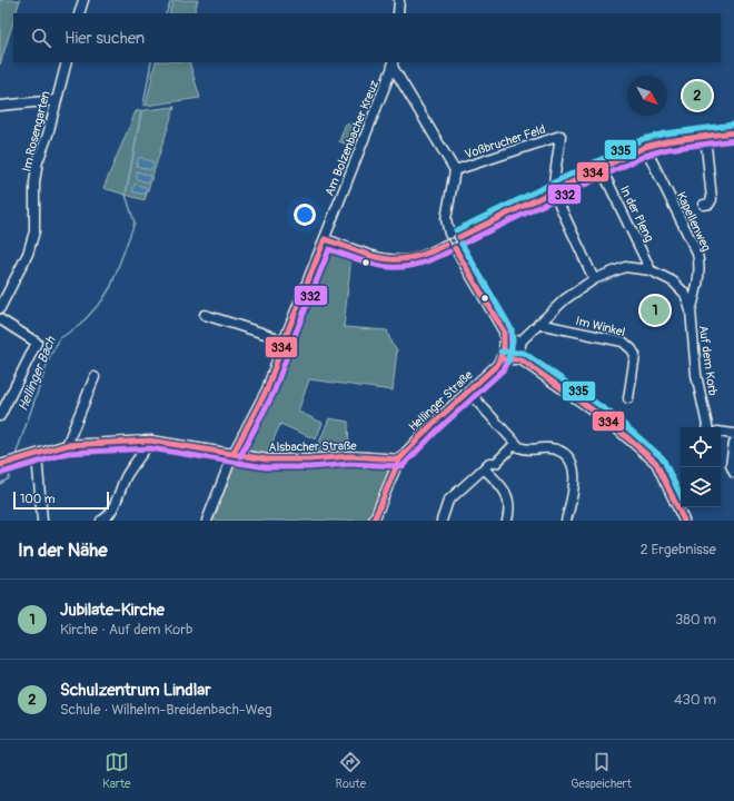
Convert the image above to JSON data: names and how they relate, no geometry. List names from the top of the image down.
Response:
{
  "streets": {
    "street": [
      "Im Rosengarten",
      "Am Bolzenbacher Kreuz",
      "Voßbrucher Feld",
      "In der Pleng",
      "Kapellenweg",
      "Im Winkel",
      "Auf dem Korb",
      "Hellinger Straße",
      "Alsbacher Straße"
    ]
  },
  "crossings": [
    ["Am Bolzenbacher Kreuz", "Alsbacher Straße"],
    ["In der Pleng", "Auf dem Korb"],
    ["Kapellenweg", "Auf dem Korb"],
    ["Im Winkel", "Auf dem Korb"],
    ["Hellinger Straße", "Alsbacher Straße"]
  ],
  "water": ["Hellinger Bach"],
  "lines": ["transit line 335", "transit line 334", "transit line 332"],
  "scale_bar": "100 m",
  "north": "bottom right",
  "page": {
    "search": "Hier suchen",
    "pins": ["2", "1"],
    "scale": "100 m",
    "heading": ["In der Nähe", "2 Ergebnisse"],
    "list": [
      {
        "mark": "1",
        "name": "Jubilate-Kirche",
        "note": "Kirche · Auf dem Korb",
        "value": "380 m"
      },
      {
        "mark": "2",
        "name": "Schulzentrum Lindlar",
        "note": "Schule · Wilhelm-Breidenbach-Weg",
        "value": "430 m"
      }
    ],
    "nav": ["Karte", "Route", "Gespeichert"]
  }
}
